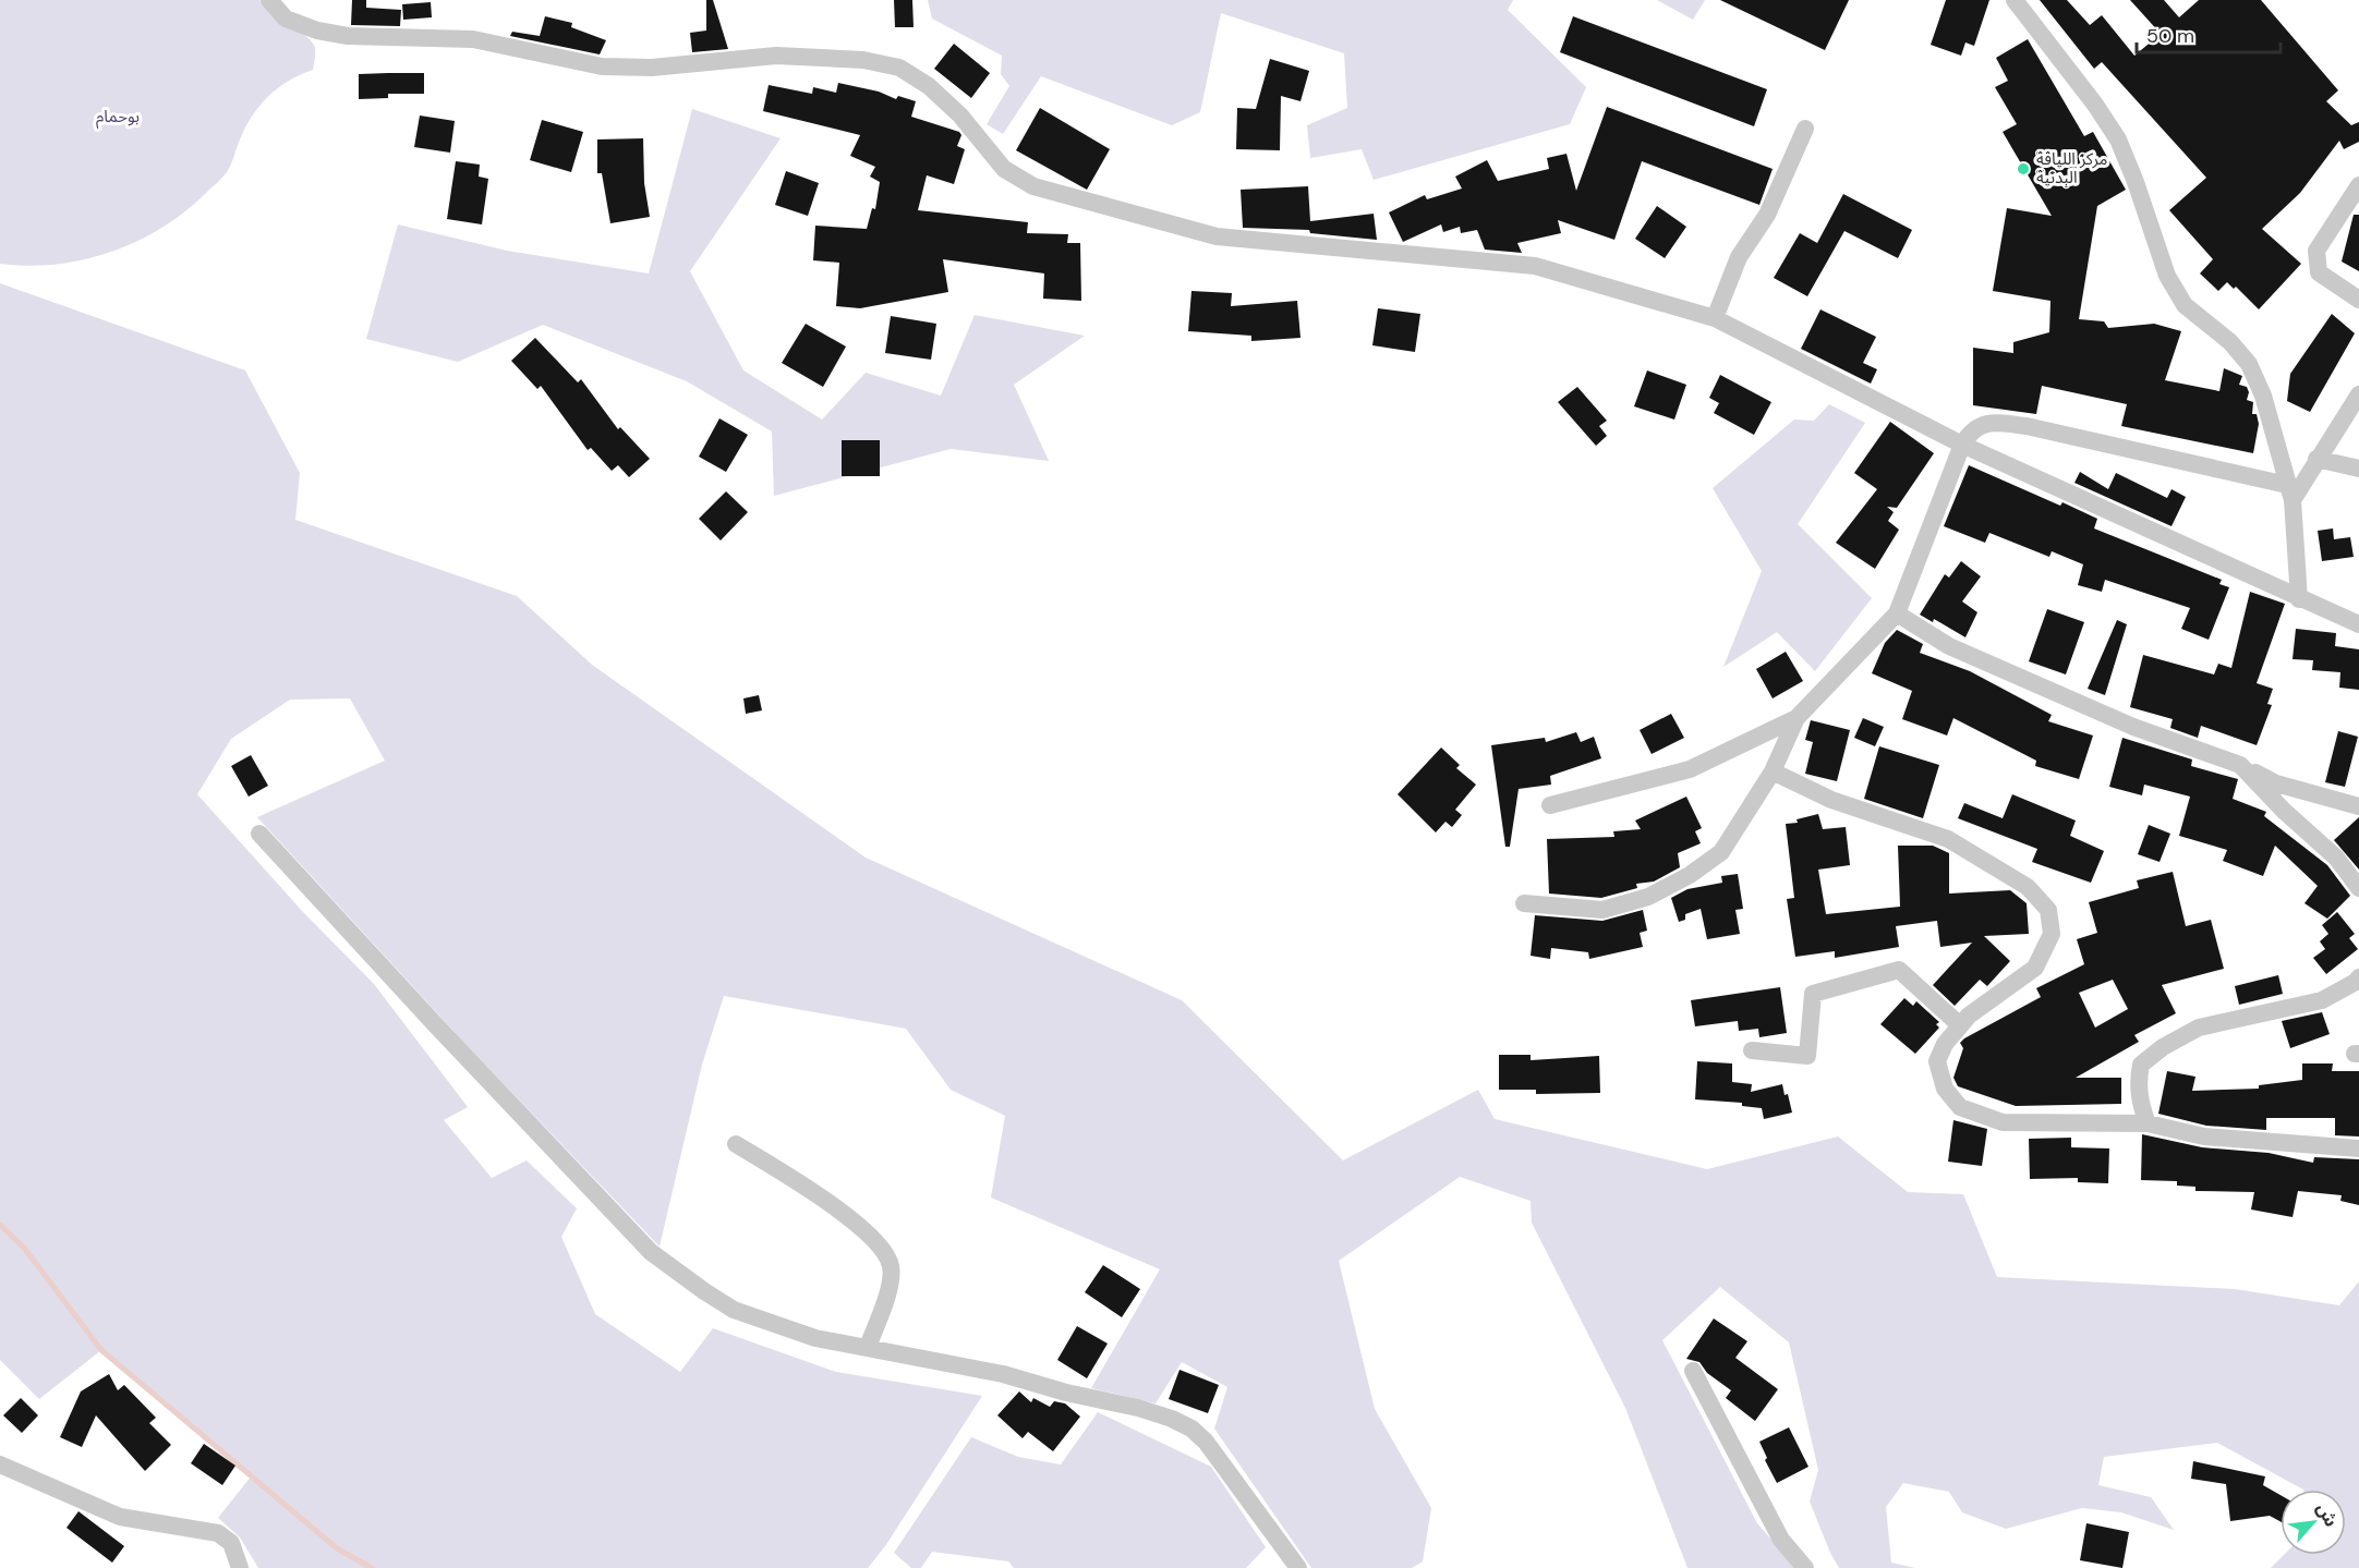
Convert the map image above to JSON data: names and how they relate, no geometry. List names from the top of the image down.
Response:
{
  "parks": ["بوحمام"],
  "places": ["مركز اللياقة البدنية"],
  "scale_bar": "50 m",
  "north": "top right"
}
